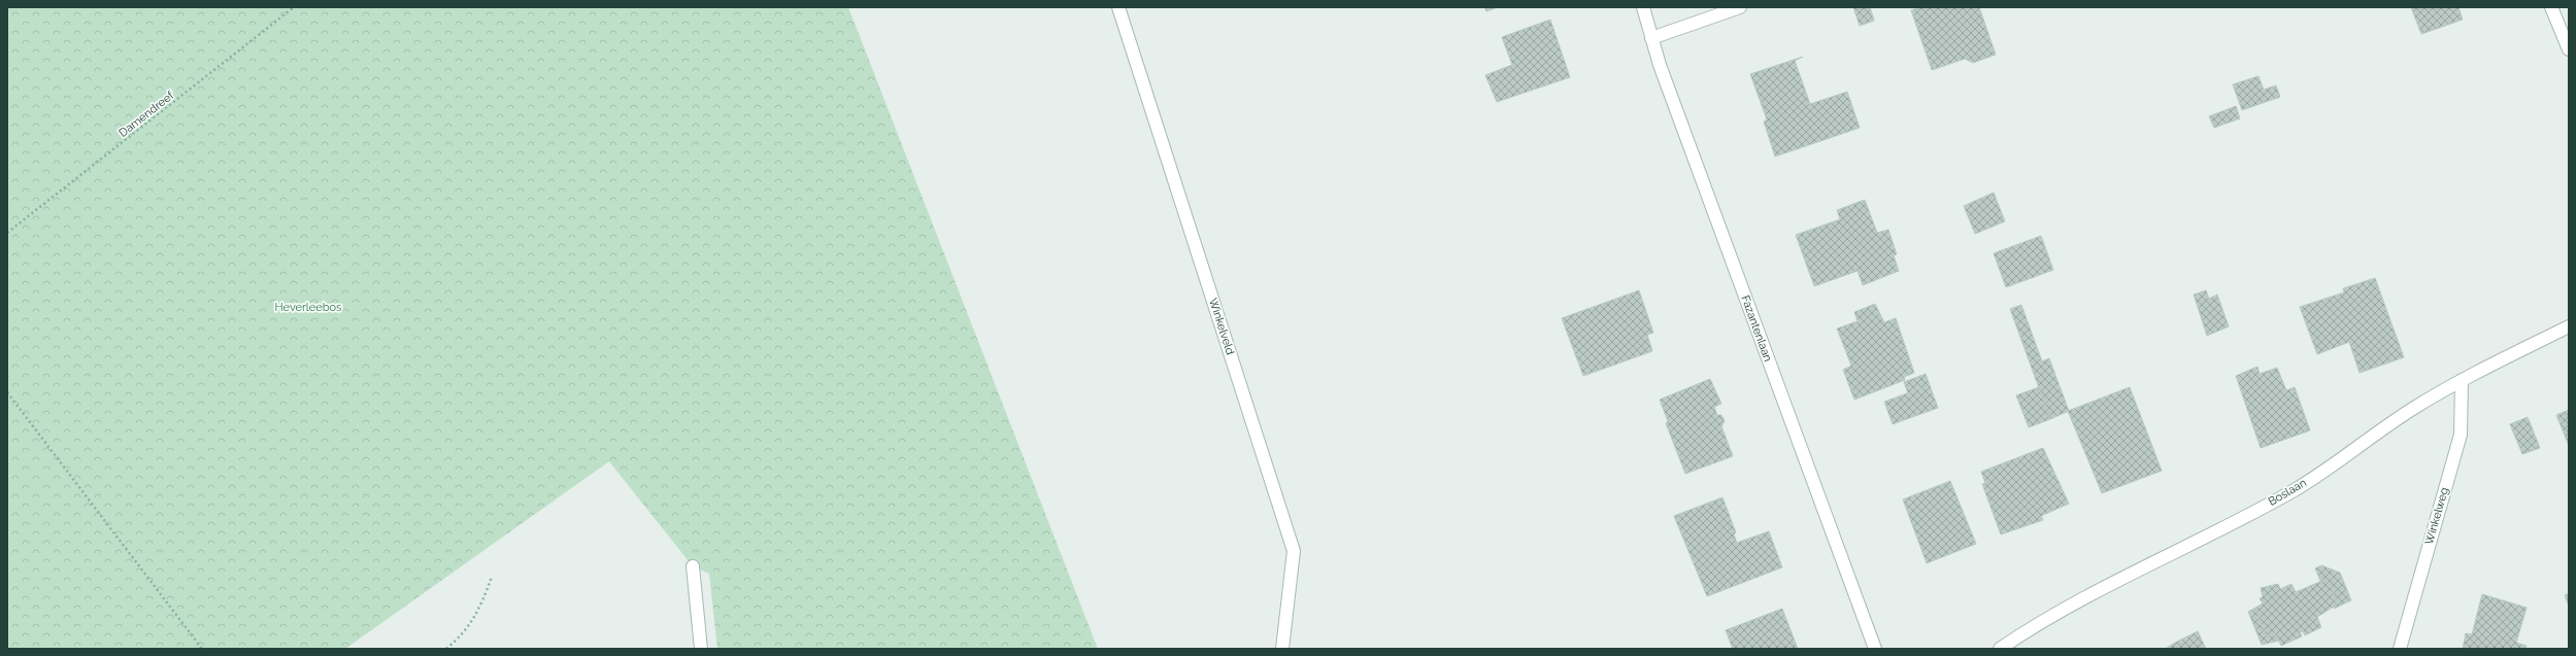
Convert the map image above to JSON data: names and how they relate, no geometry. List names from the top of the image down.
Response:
{
  "streets": {
    "street": [
      "Winkelveld",
      "Fazantenlaan",
      "Boslaan",
      "Winkelweg"
    ],
    "path": ["Damendreef"]
  },
  "crossings": [
    ["Boslaan", "Winkelweg"]
  ],
  "parks": ["Heverleebos"]
}
